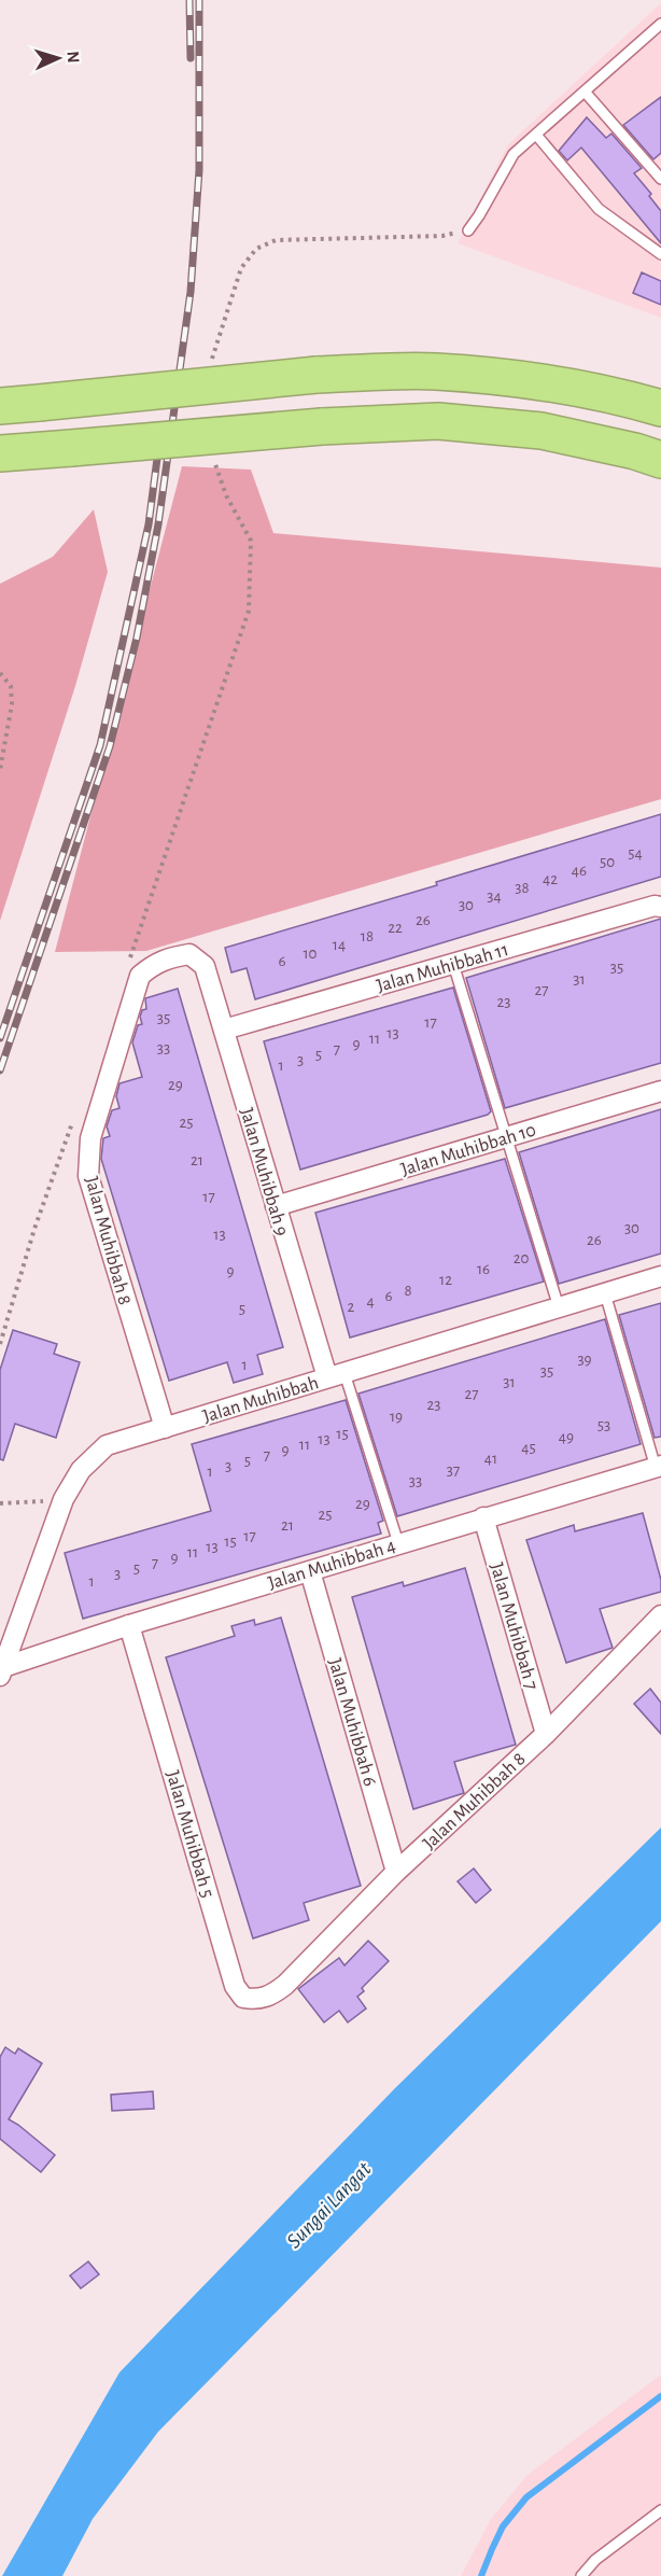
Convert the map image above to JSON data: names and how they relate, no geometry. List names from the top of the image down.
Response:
{
  "streets": {
    "street": [
      "Jalan Muhibbah 11",
      "Jalan Muhibbah 10",
      "Jalan Muhibbah 9",
      "Jalan Muhibbah 8",
      "Jalan Muhibbah",
      "Jalan Muhibbah 4",
      "Jalan Muhibbah 7",
      "Jalan Muhibbah 6",
      "Jalan Muhibbah 5"
    ]
  },
  "crossings": [
    ["Jalan Muhibbah 11", "Jalan Muhibbah 9"],
    ["Jalan Muhibbah 10", "Jalan Muhibbah 9"],
    ["Jalan Muhibbah 9", "Jalan Muhibbah 8"],
    ["Jalan Muhibbah 9", "Jalan Muhibbah"],
    ["Jalan Muhibbah 8", "Jalan Muhibbah"],
    ["Jalan Muhibbah 8", "Jalan Muhibbah 7"],
    ["Jalan Muhibbah 8", "Jalan Muhibbah 6"],
    ["Jalan Muhibbah 8", "Jalan Muhibbah 5"],
    ["Jalan Muhibbah", "Jalan Muhibbah 4"],
    ["Jalan Muhibbah 4", "Jalan Muhibbah 7"],
    ["Jalan Muhibbah 4", "Jalan Muhibbah 6"],
    ["Jalan Muhibbah 4", "Jalan Muhibbah 5"]
  ],
  "water": ["Sungai Langat"],
  "house_numbers": [
    "54",
    "50",
    "46",
    "42",
    "38",
    "34",
    "30",
    "26",
    "22",
    "18",
    "14",
    "10",
    "6",
    "35",
    "31",
    "27",
    "23",
    "35",
    "17",
    "13",
    "11",
    "9",
    "33",
    "7",
    "5",
    "3",
    "1",
    "29",
    "25",
    "21",
    "17",
    "30",
    "13",
    "26",
    "20",
    "16",
    "9",
    "12",
    "8",
    "6",
    "4",
    "2",
    "5",
    "39",
    "1",
    "35",
    "31",
    "27",
    "23",
    "19",
    "53",
    "15",
    "49",
    "13",
    "11",
    "45",
    "9",
    "7",
    "41",
    "5",
    "3",
    "37",
    "1",
    "33",
    "29",
    "25",
    "21",
    "17",
    "15",
    "13",
    "11",
    "9",
    "7",
    "5",
    "3",
    "1"
  ],
  "north": "right"
}
